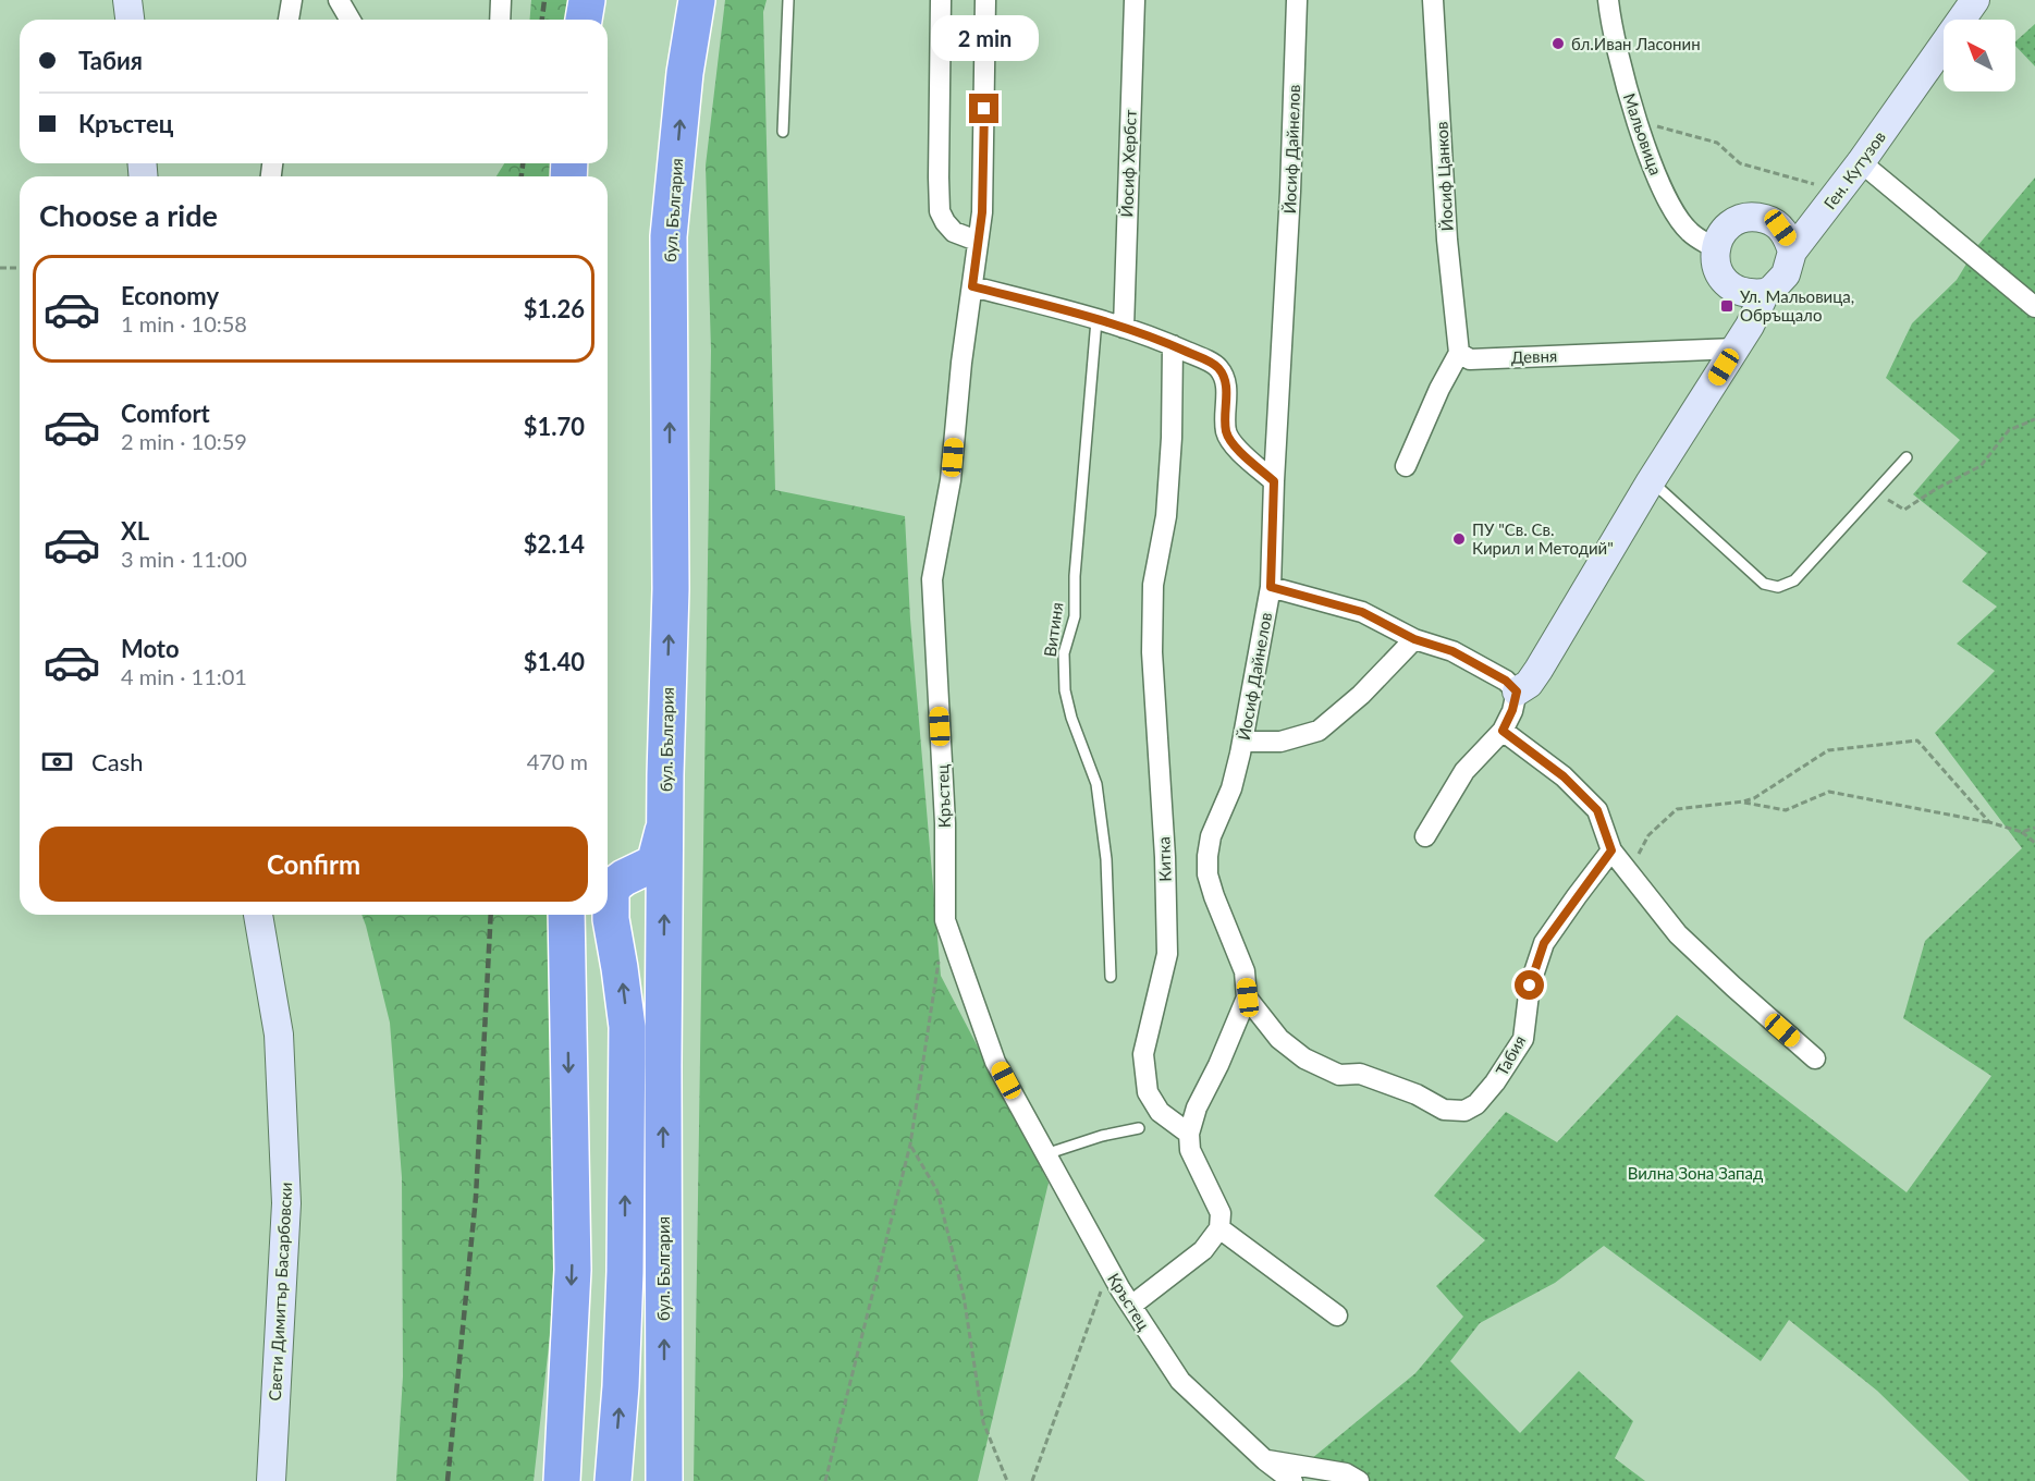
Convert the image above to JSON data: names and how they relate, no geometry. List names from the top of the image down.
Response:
{
  "streets": {
    "highway": ["бул. България"],
    "street": [
      "Мальовица",
      "Йосиф Дайнелов",
      "Йосиф Хербст",
      "Ген. Кутузов",
      "Йосиф Цанков",
      "Девня",
      "Кръстец",
      "Китка",
      "Табия",
      "Свети Димитър Басарбовски"
    ],
    "lane": ["Витиня"]
  },
  "crossings": [
    ["Мальовица", "Ген. Кутузов"],
    ["Йосиф Дайнелов", "Табия"],
    ["Ген. Кутузов", "Девня"],
    ["Йосиф Цанков", "Девня"]
  ],
  "parks": ["Вилна Зона Запад"],
  "places": {
    "other": ["бл.Иван Ласонин", "ПУ \"Св. Св. Кирил и Методий\""],
    "transit": ["Ул. Мальовица, Обръщало"]
  },
  "north": "top left",
  "page": {
    "bubble": "2 min",
    "banner": ["Табия", "Кръстец"],
    "heading": "Choose a ride",
    "list": [
      {
        "name": "Economy",
        "note": "1 min · 10:58",
        "value": "$1.26"
      },
      {
        "name": "Comfort",
        "note": "2 min · 10:59",
        "value": "$1.70"
      },
      {
        "name": "XL",
        "note": "3 min · 11:00",
        "value": "$2.14"
      },
      {
        "name": "Moto",
        "note": "4 min · 11:01",
        "value": "$1.40"
      }
    ],
    "pay": ["Cash", "470 m"],
    "buttons": "Confirm"
  }
}
